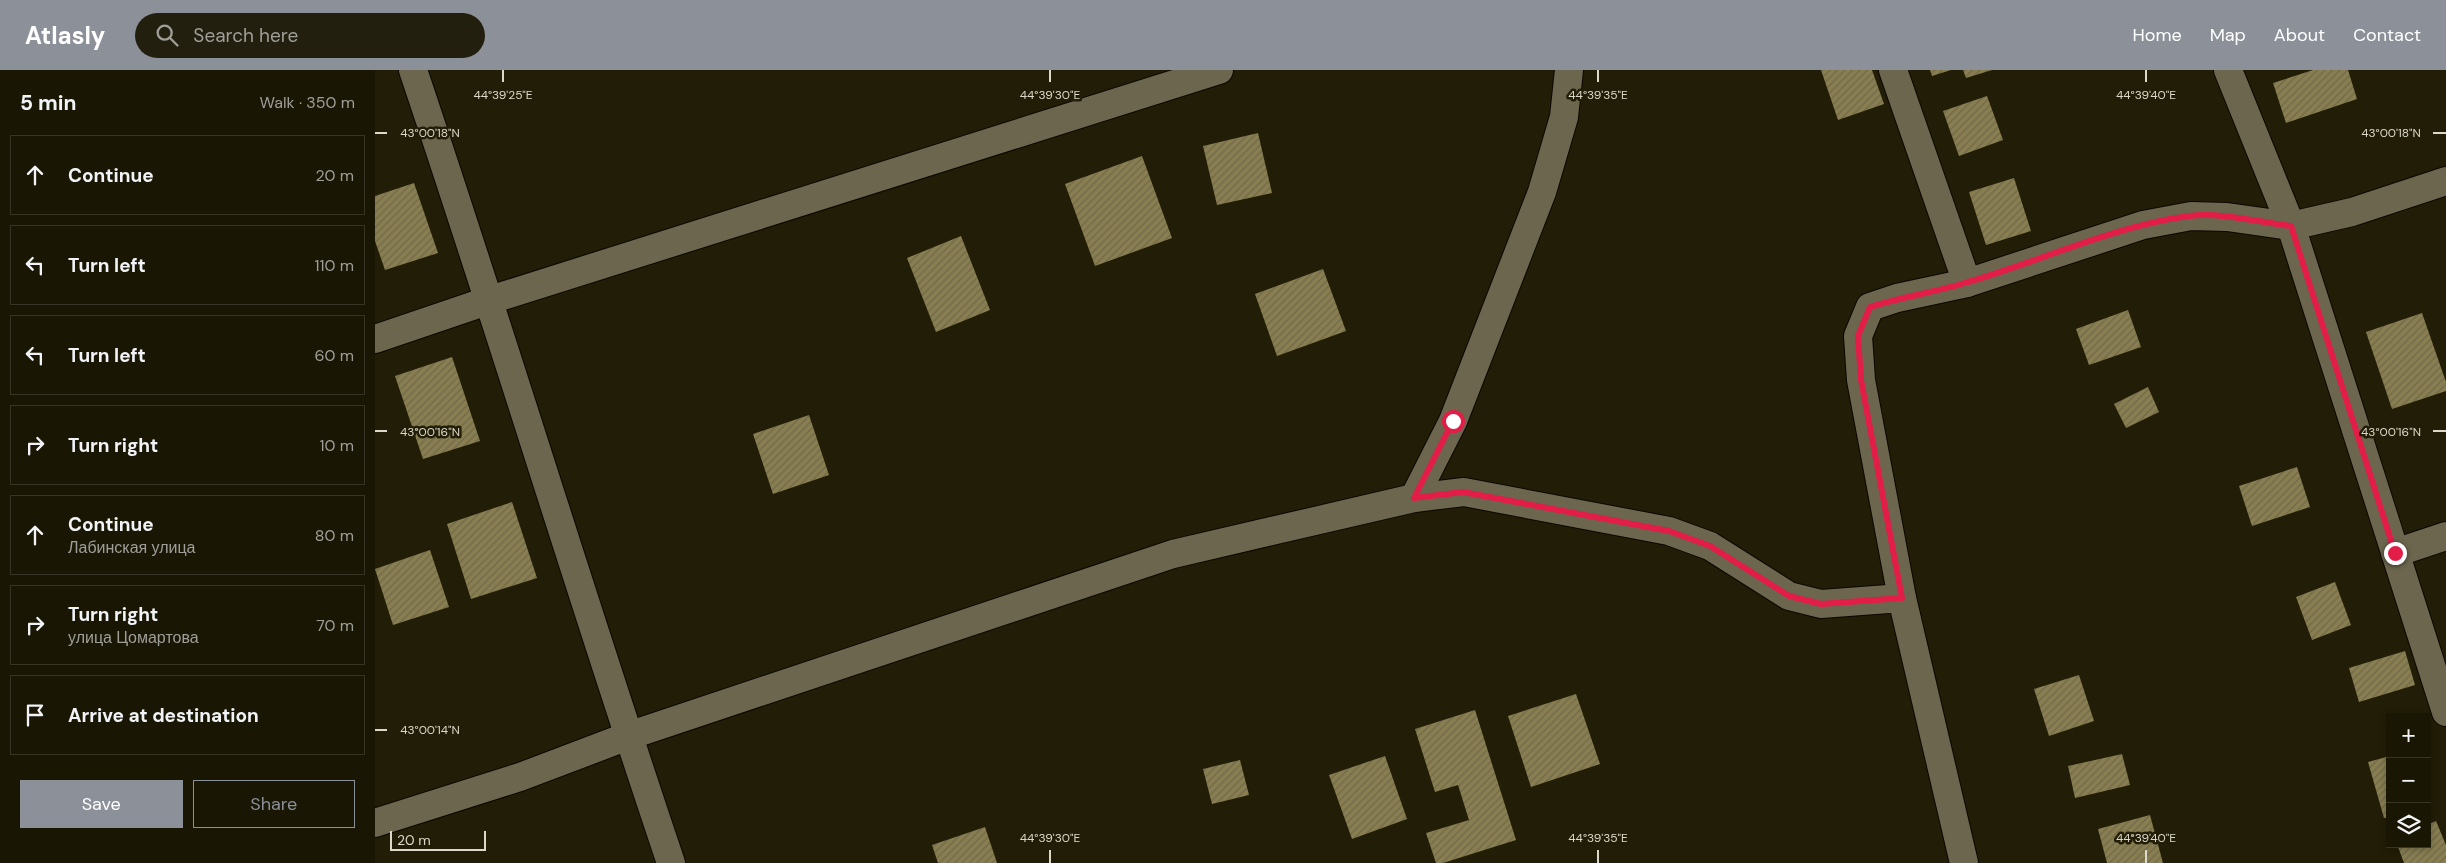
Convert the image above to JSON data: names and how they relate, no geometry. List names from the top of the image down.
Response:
{
  "scale_bar": "20 m",
  "page": {
    "header": "Atlasly",
    "search": "Search here",
    "nav": [
      "Home",
      "Map",
      "About",
      "Contact"
    ],
    "heading": ["5 min", "Walk · 350 m"],
    "list": [
      ["Continue", "20 m"],
      ["Turn left", "110 m"],
      ["Turn left", "60 m"],
      ["Turn right", "10 m"],
      ["Continue", "Лабинская улица", "80 m"],
      ["Turn right", "улица Цомартова", "70 m"],
      "Arrive at destination"
    ],
    "map_buttons": ["+", "−"],
    "buttons": ["Save", "Share"],
    "scale": "20 m"
  },
  "coordinates": [
    "44°39'25\"E",
    "44°39'30\"E",
    "44°39'35\"E",
    "44°39'40\"E",
    "43°00'18\"N",
    "43°00'16\"N",
    "43°00'14\"N"
  ]
}
